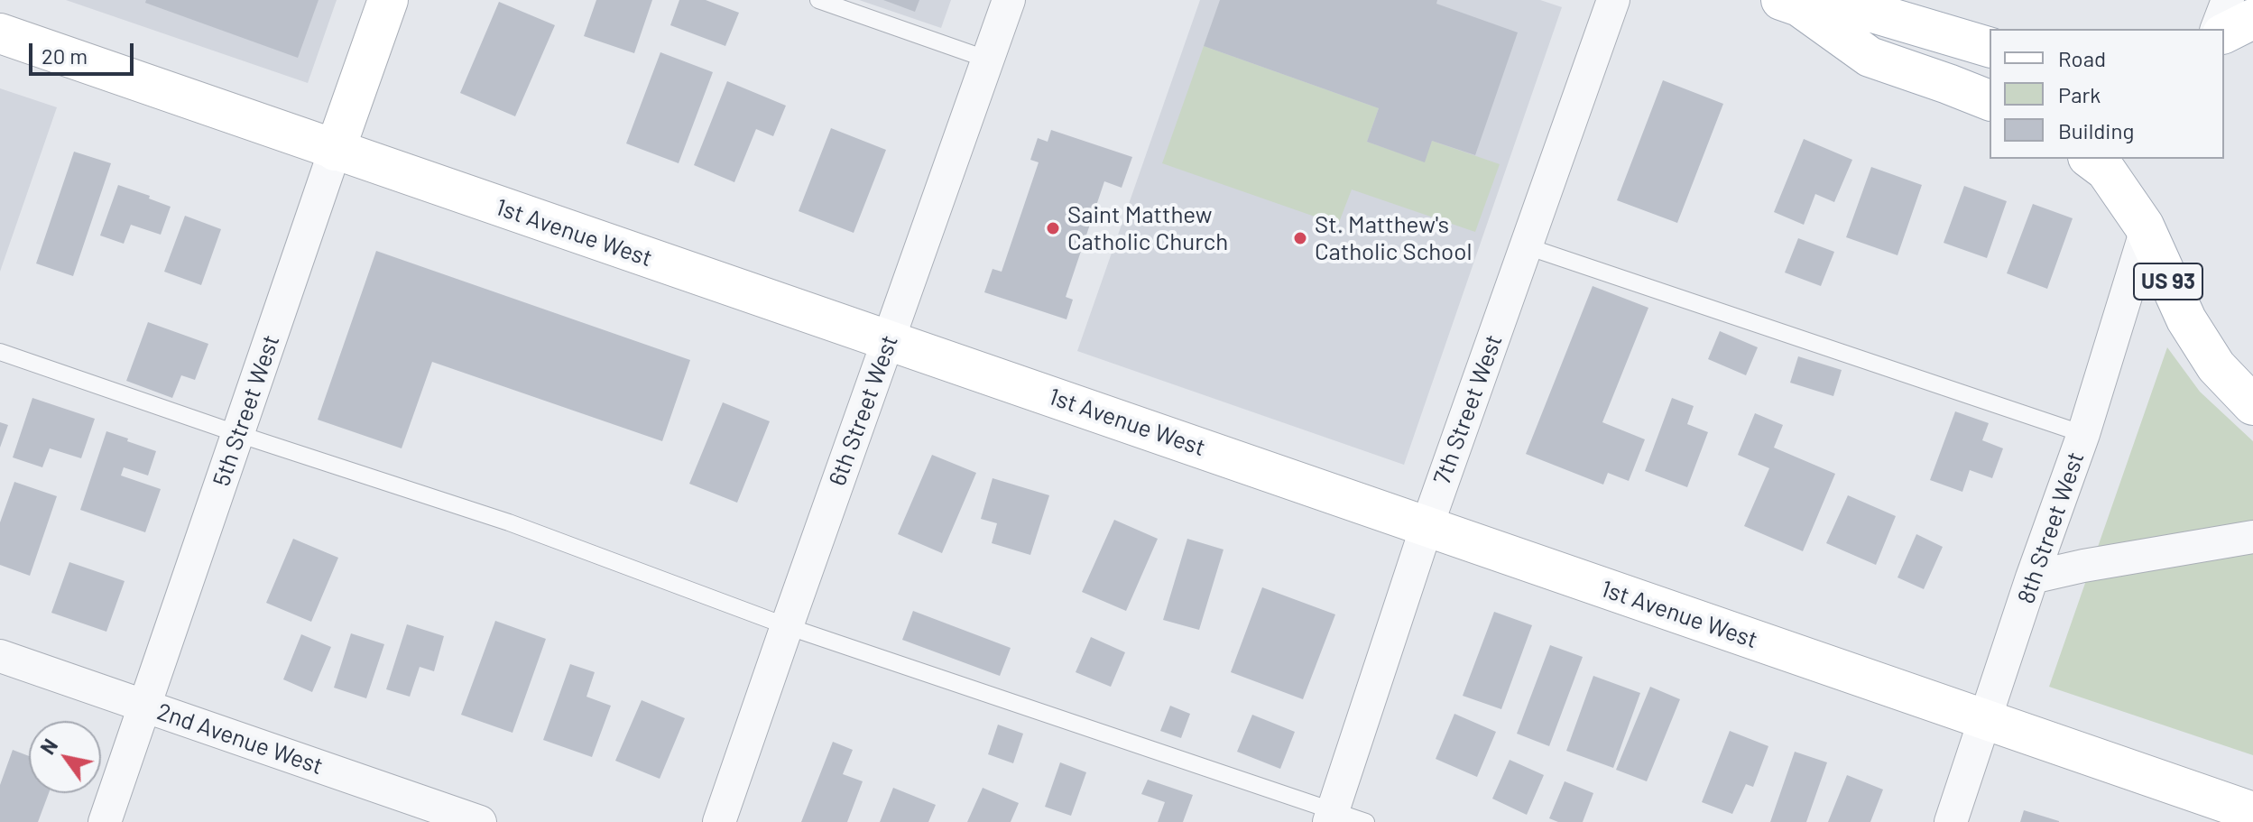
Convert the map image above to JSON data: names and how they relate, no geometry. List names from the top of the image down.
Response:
{
  "streets": {
    "street": [
      "1st Avenue West",
      "US 93",
      "7th Street West",
      "5th Street West",
      "6th Street West",
      "8th Street West",
      "2nd Avenue West"
    ]
  },
  "crossings": [
    ["1st Avenue West", "7th Street West"],
    ["1st Avenue West", "5th Street West"],
    ["1st Avenue West", "6th Street West"],
    ["1st Avenue West", "8th Street West"],
    ["US 93", "8th Street West"],
    ["5th Street West", "2nd Avenue West"]
  ],
  "places": ["Saint Matthew Catholic Church", "St. Matthew's Catholic School"],
  "legend": ["Road", "Park", "Building"],
  "scale_bar": "20 m",
  "north": "top left"
}
